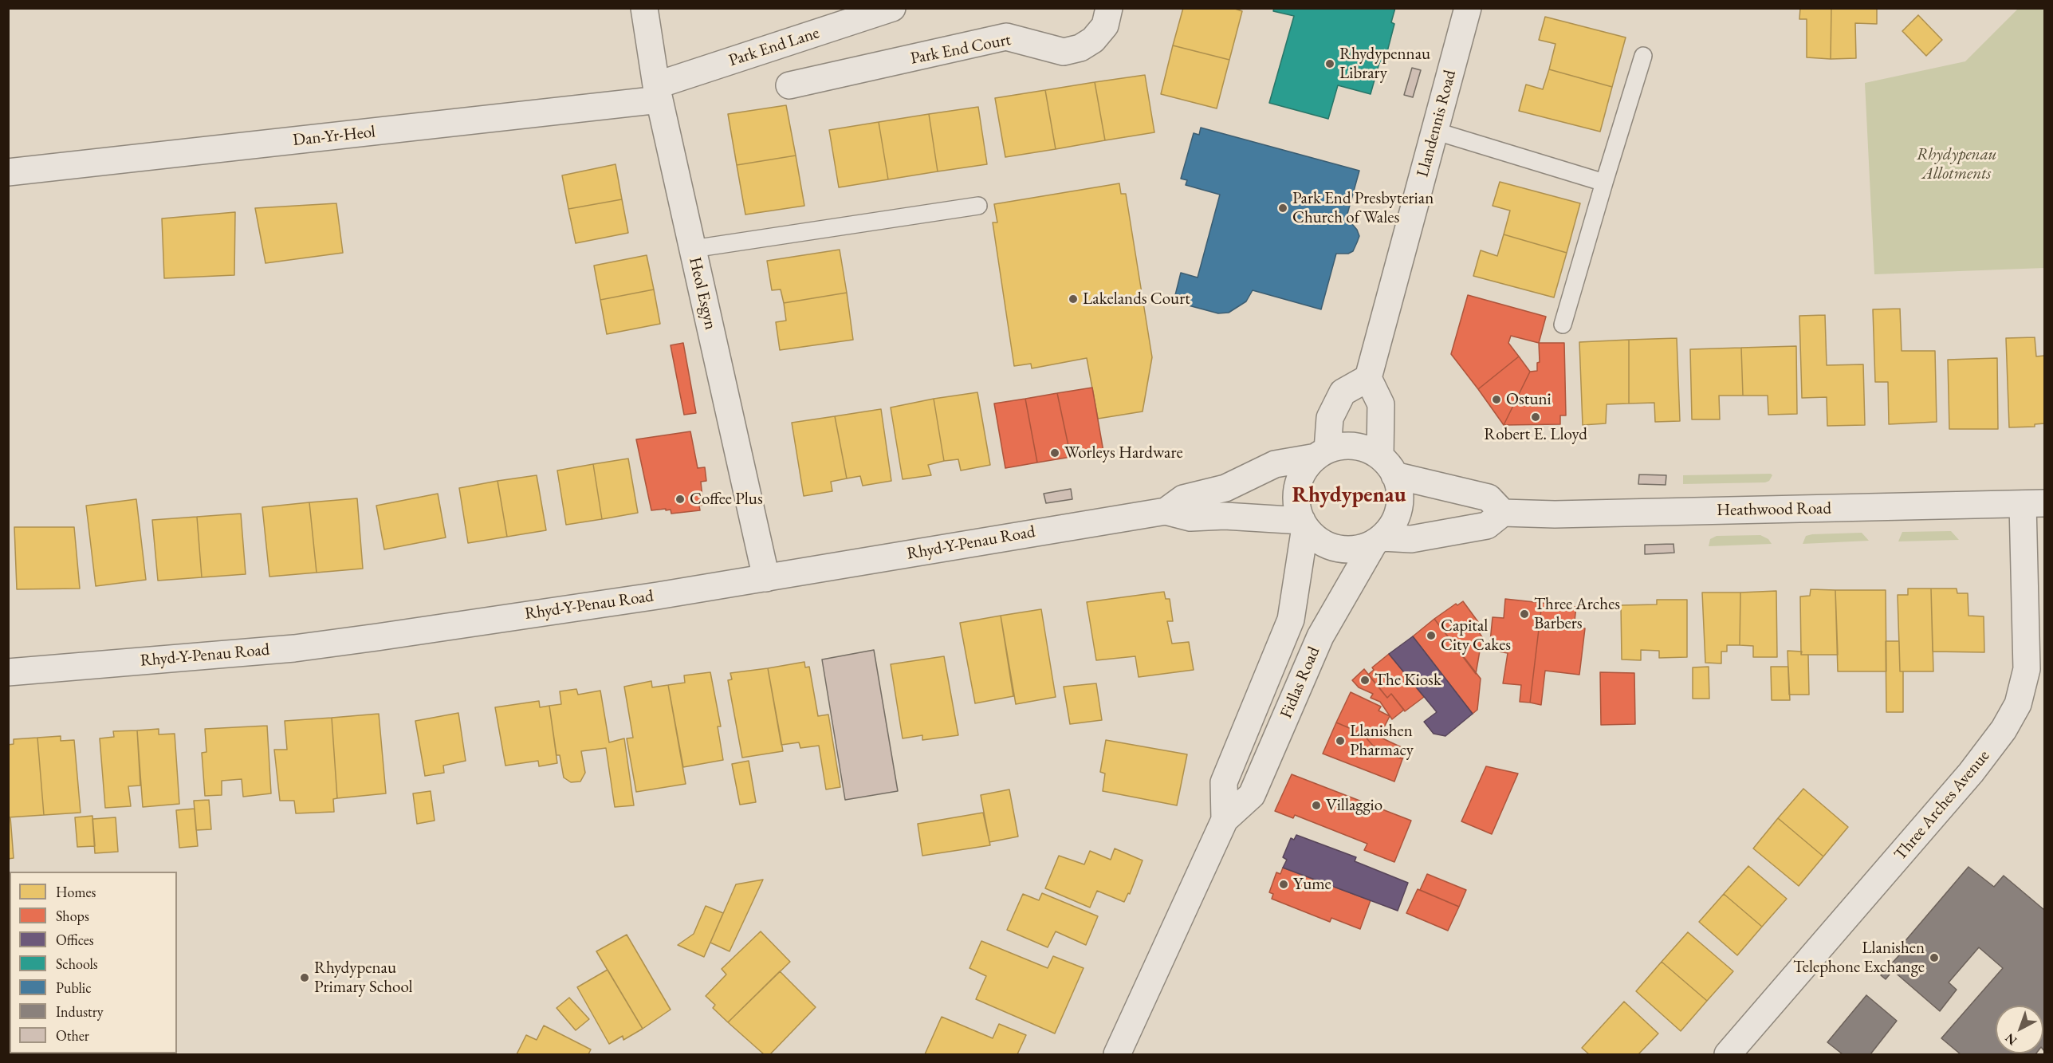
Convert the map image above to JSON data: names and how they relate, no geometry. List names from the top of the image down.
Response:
{
  "streets": {
    "street": [
      "Park End Lane",
      "Park End Court",
      "Llandennis Road",
      "Dan-Yr-Heol",
      "Heol Esgyn",
      "Heathwood Road",
      "Rhyd-Y-Penau Road",
      "Fidlas Road",
      "Three Arches Avenue"
    ]
  },
  "crossings": [
    ["Park End Lane", "Dan-Yr-Heol"],
    ["Park End Lane", "Heol Esgyn"],
    ["Dan-Yr-Heol", "Heol Esgyn"],
    ["Heol Esgyn", "Rhyd-Y-Penau Road"],
    ["Heathwood Road", "Three Arches Avenue"],
    ["Rhyd-Y-Penau Road", "Fidlas Road"]
  ],
  "districts": ["Rhydypenau"],
  "parks": ["Rhydypenau Allotments"],
  "places": [
    "Rhydypennau Library",
    "Park End Presbyterian Church of Wales",
    "Lakelands Court",
    "Ostuni",
    "Robert E. Lloyd",
    "Worleys Hardware",
    "Coffee Plus",
    "Three Arches Barbers",
    "Capital City Cakes",
    "The Kiosk",
    "Llanishen Pharmacy",
    "Villaggio",
    "Yume",
    "Llanishen Telephone Exchange",
    "Rhydypenau Primary School"
  ],
  "legend": [
    "Homes",
    "Shops",
    "Offices",
    "Schools",
    "Public",
    "Industry",
    "Other"
  ],
  "north": "bottom left"
}
